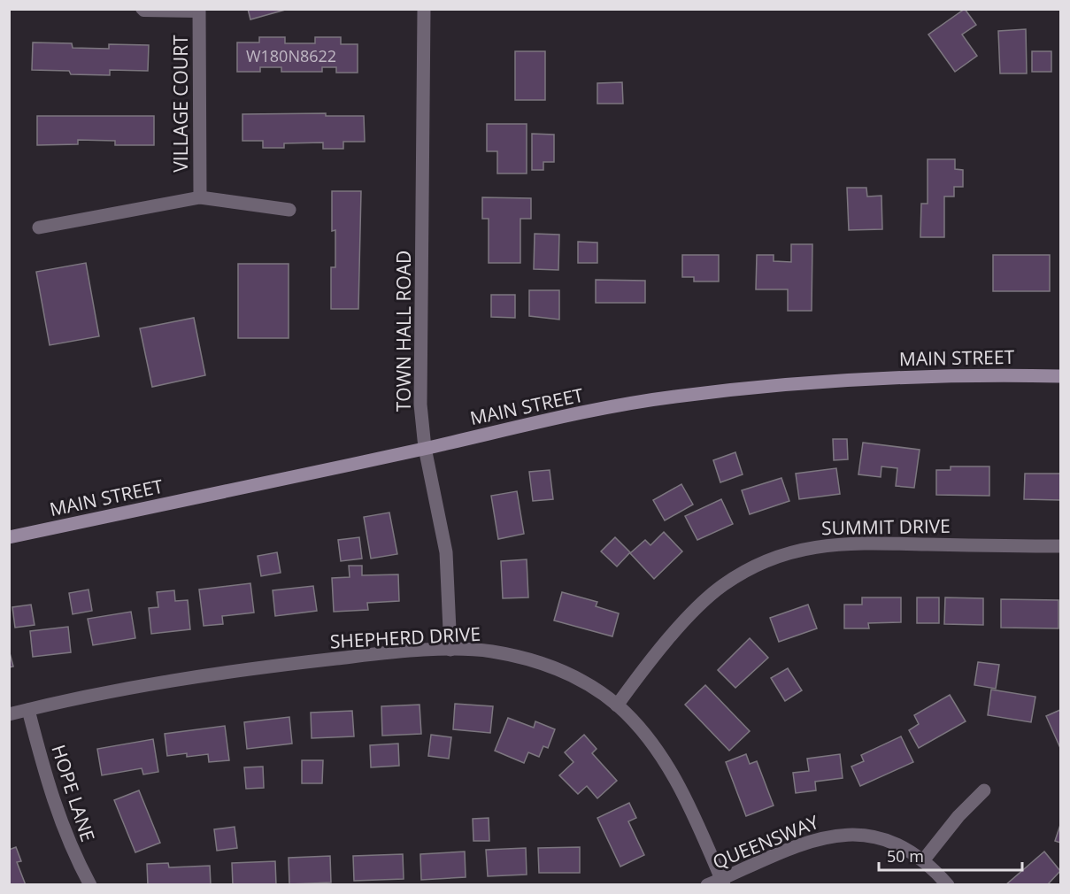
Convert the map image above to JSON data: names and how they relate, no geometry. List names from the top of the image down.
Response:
{
  "streets": {
    "main road": ["MAIN STREET"],
    "street": [
      "VILLAGE COURT",
      "TOWN HALL ROAD",
      "SUMMIT DRIVE",
      "SHEPHERD DRIVE",
      "HOPE LANE",
      "QUEENSWAY"
    ]
  },
  "crossings": [
    ["TOWN HALL ROAD", "MAIN STREET"],
    ["TOWN HALL ROAD", "SHEPHERD DRIVE"],
    ["SUMMIT DRIVE", "SHEPHERD DRIVE"],
    ["SHEPHERD DRIVE", "HOPE LANE"],
    ["SHEPHERD DRIVE", "QUEENSWAY"]
  ],
  "house_numbers": ["W180N8622"],
  "scale_bar": "50 m"
}
